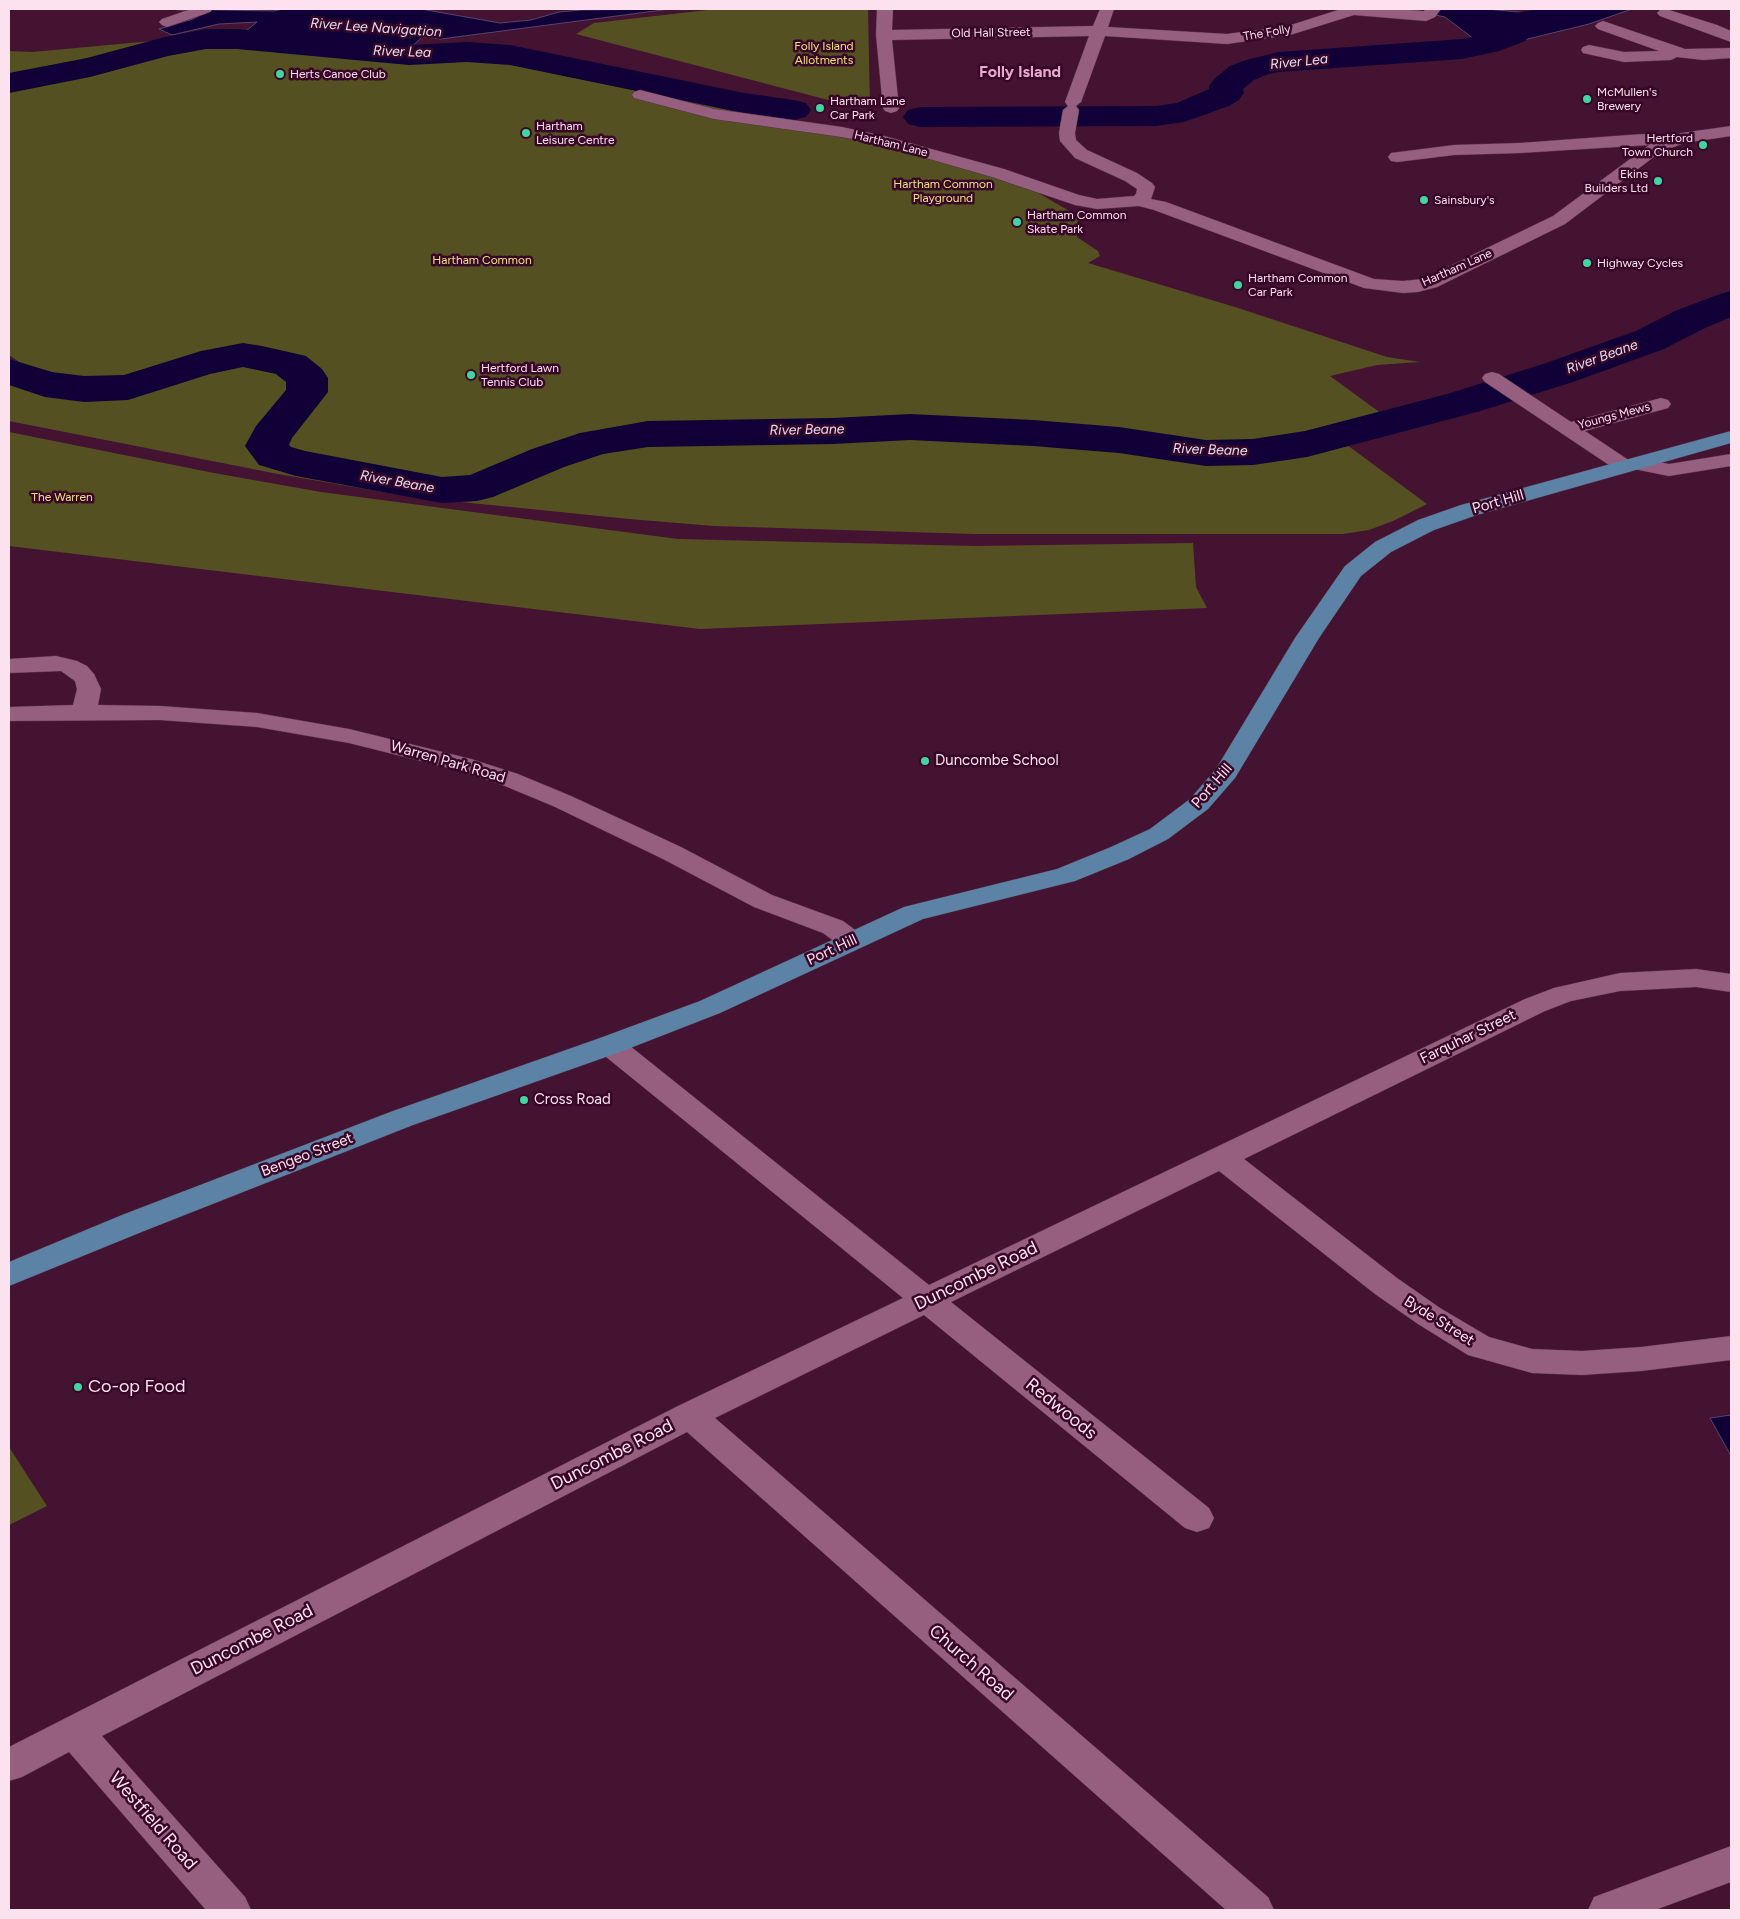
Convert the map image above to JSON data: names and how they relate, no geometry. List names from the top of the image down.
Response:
{
  "streets": {
    "main road": ["Port Hill", "Bengeo Street"],
    "street": [
      "Old Hall Street",
      "The Folly",
      "Hartham Lane",
      "Youngs Mews",
      "Warren Park Road",
      "Farquhar Street",
      "Duncombe Road",
      "Byde Street",
      "Redwoods",
      "Church Road",
      "Westfield Road"
    ]
  },
  "crossings": [
    ["Old Hall Street", "The Folly"],
    ["Port Hill", "Warren Park Road"],
    ["Port Hill", "Bengeo Street"],
    ["Farquhar Street", "Duncombe Road"],
    ["Farquhar Street", "Byde Street"],
    ["Duncombe Road", "Byde Street"],
    ["Duncombe Road", "Redwoods"],
    ["Duncombe Road", "Church Road"],
    ["Duncombe Road", "Westfield Road"]
  ],
  "districts": ["Folly Island"],
  "water": ["River Lee Navigation", "River Lea", "River Beane"],
  "parks": [
    "Folly Island Allotments",
    "Hartham Common Playground",
    "Hartham Common",
    "The Warren"
  ],
  "places": [
    "Herts Canoe Club",
    "McMullen's Brewery",
    "Hartham Lane Car Park",
    "Hartham Leisure Centre",
    "Hertford Town Church",
    "Ekins Builders Ltd",
    "Sainsbury's",
    "Hartham Common Skate Park",
    "Highway Cycles",
    "Hartham Common Car Park",
    "Hertford Lawn Tennis Club",
    "Duncombe School",
    "Cross Road",
    "Co-op Food"
  ]
}
